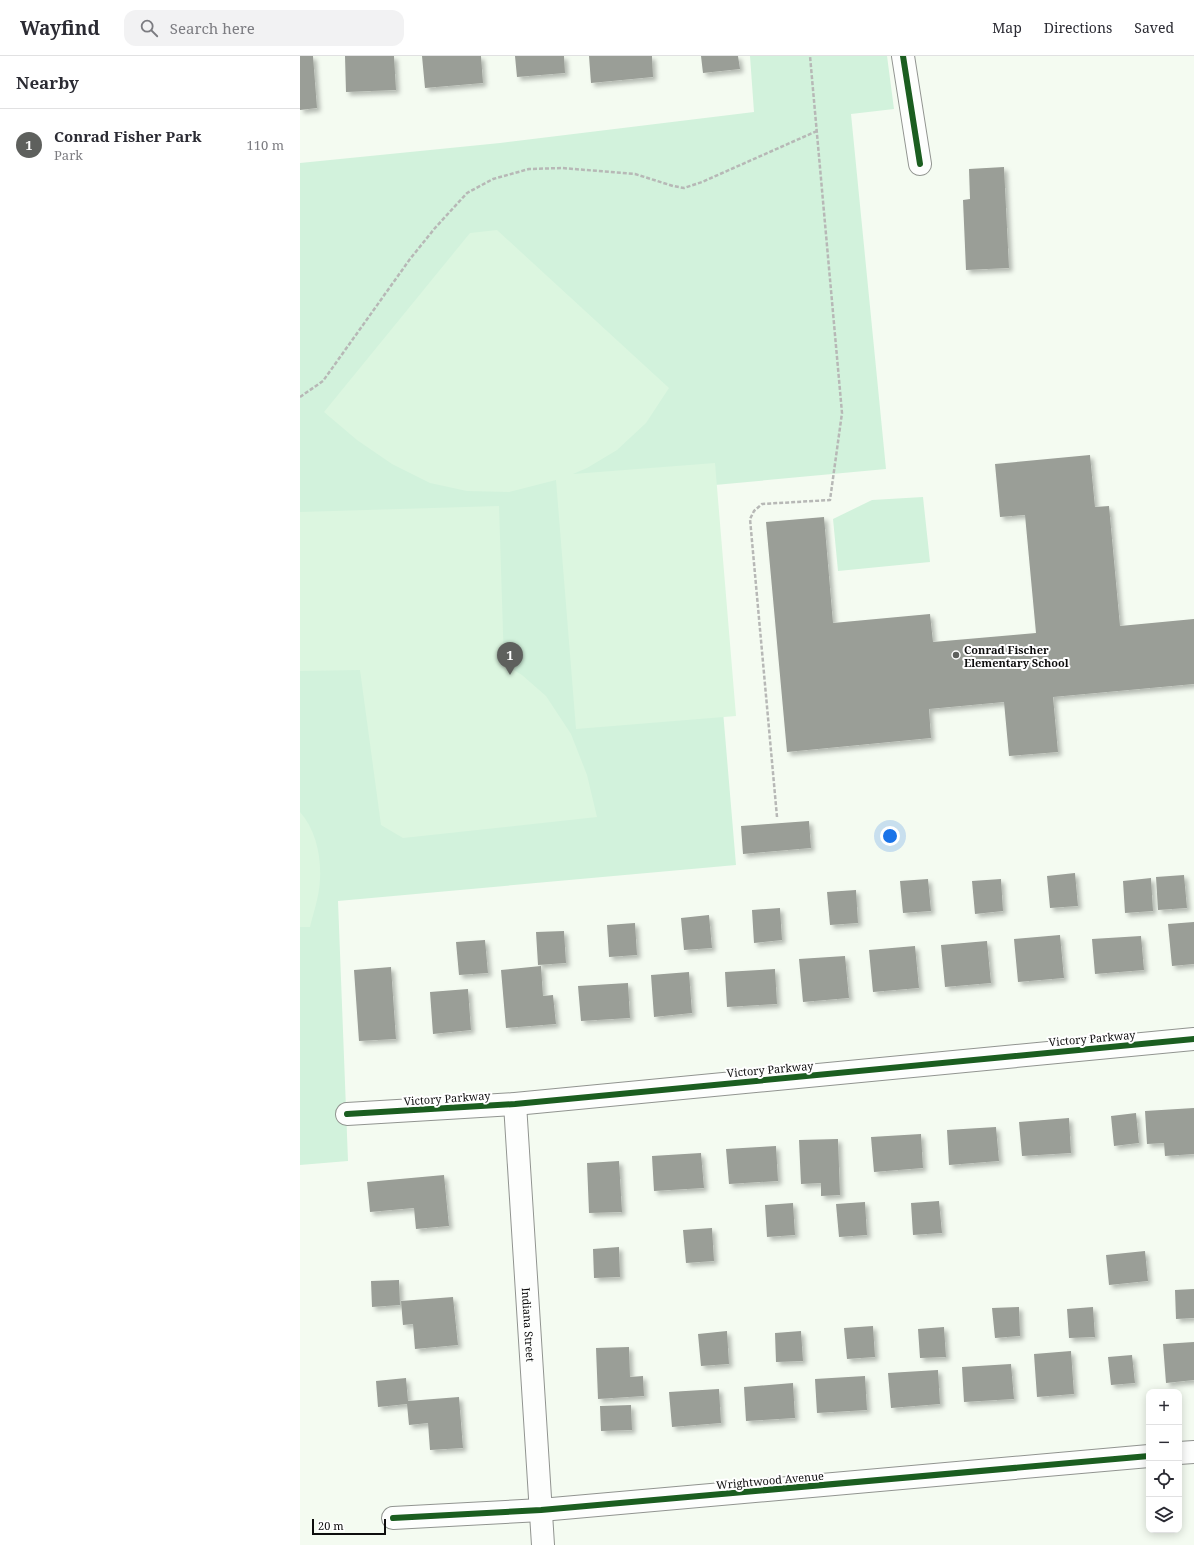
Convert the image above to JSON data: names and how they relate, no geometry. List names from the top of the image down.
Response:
{
  "streets": {
    "street": ["Victory Parkway", "Indiana Street", "Wrightwood Avenue"]
  },
  "crossings": [
    ["Victory Parkway", "Indiana Street"],
    ["Indiana Street", "Wrightwood Avenue"]
  ],
  "places": ["Conrad Fischer Elementary School"],
  "scale_bar": "20 m",
  "page": {
    "header": "Wayfind",
    "search": "Search here",
    "nav": ["Map", "Directions", "Saved"],
    "heading": "Nearby",
    "list": [
      {
        "mark": "1",
        "name": "Conrad Fisher Park",
        "note": "Park",
        "value": "110 m"
      }
    ],
    "pins": "1",
    "map_buttons": ["+", "−"],
    "scale": "20 m"
  }
}
